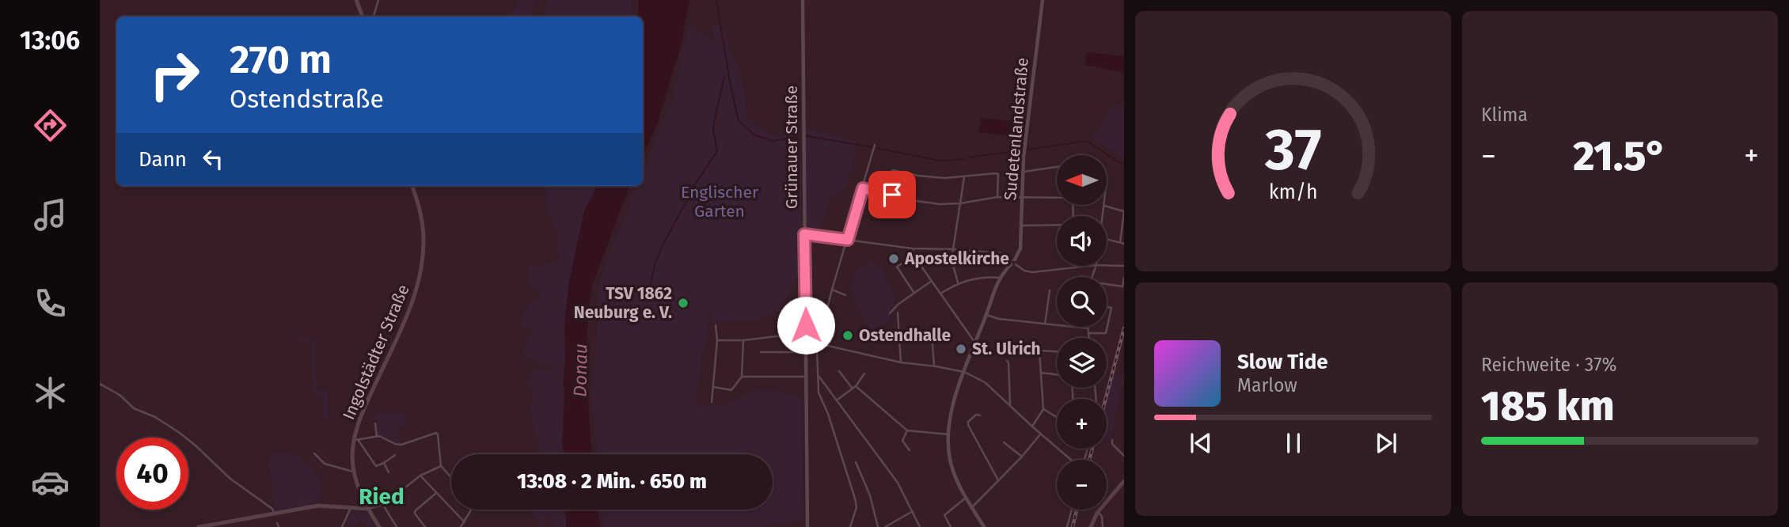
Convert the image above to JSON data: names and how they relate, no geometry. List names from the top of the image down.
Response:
{
  "streets": {
    "main road": ["Ingolstädter Straße"],
    "street": ["Sudetenlandstraße", "Grünauer Straße"]
  },
  "districts": ["Ried"],
  "water": ["Donau"],
  "parks": ["Englischer Garten"],
  "places": [
    "Apostelkirche",
    "TSV 1862 Neuburg e. V.",
    "Ostendhalle",
    "St. Ulrich"
  ],
  "north": "left",
  "page": {
    "tabs": "13:06",
    "tile": [
      "Klima",
      ["Reichweite · 37%", "185 km"]
    ],
    "turn": ["270 m", "Ostendstraße"],
    "then": "Dann",
    "heat": ["−", "21.5°", "+"],
    "map_buttons": ["+", "−"],
    "song": ["Slow Tide", "Marlow"],
    "limit": "40",
    "trip": "13:08 · 2 Min. · 650 m",
    "gauge": ["37", "km/h"]
  }
}
